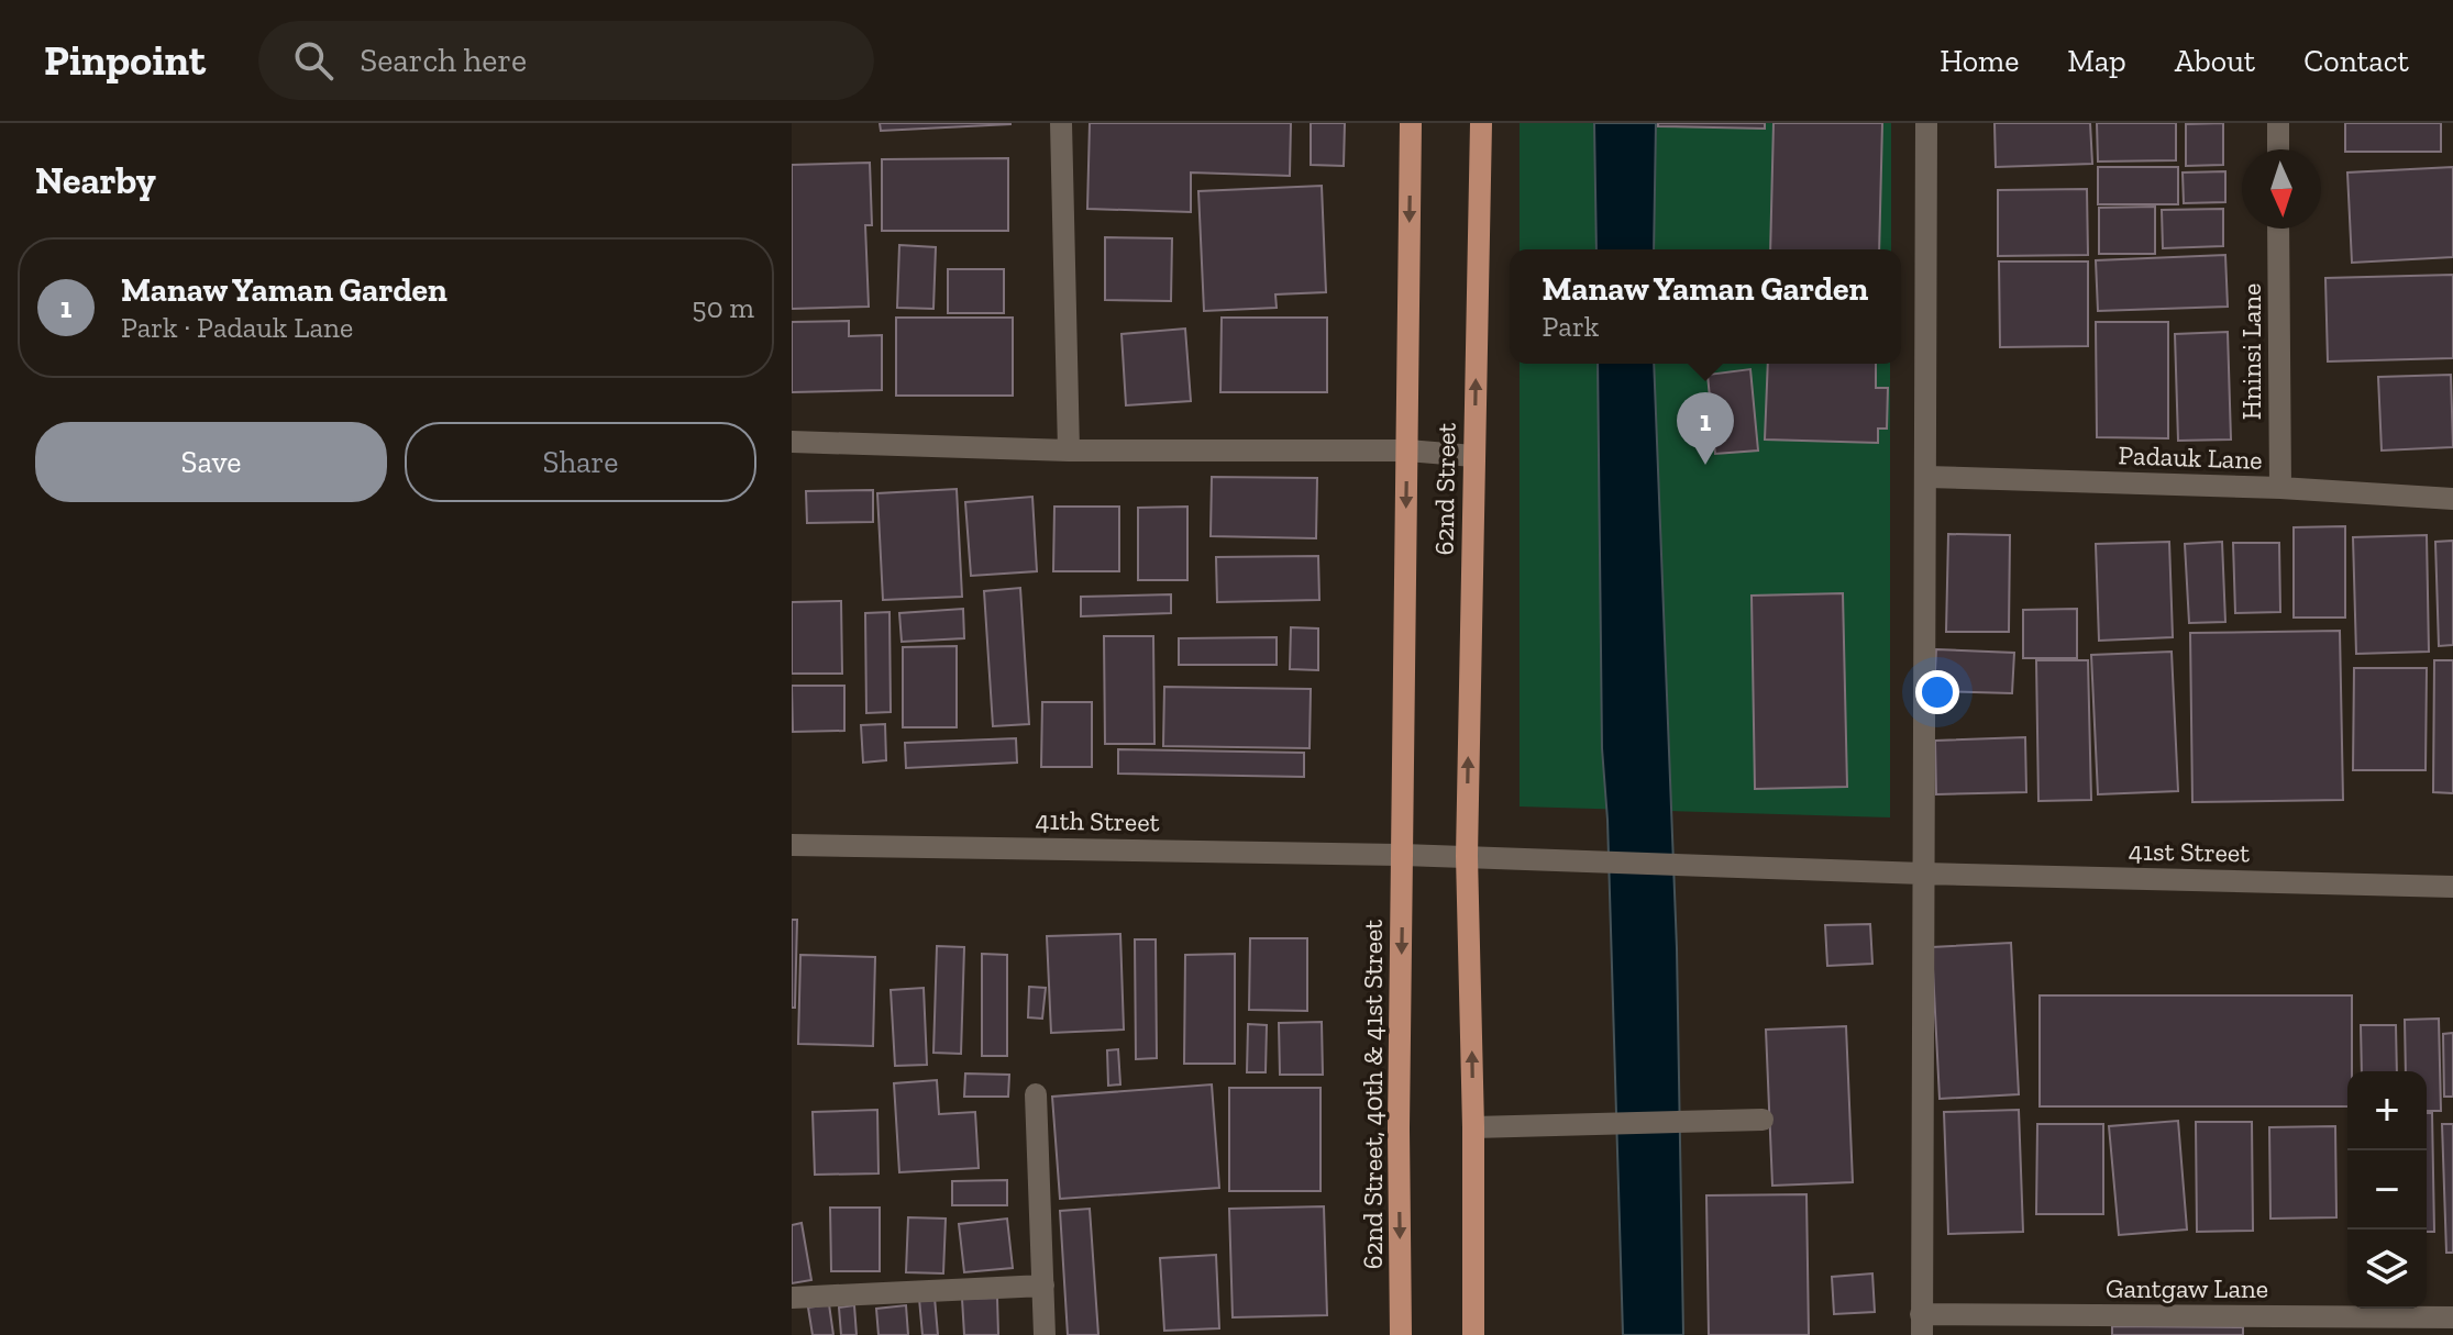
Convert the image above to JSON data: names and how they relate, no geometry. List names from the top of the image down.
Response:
{
  "streets": {
    "main road": ["62nd Street", "62nd Street, 40th & 41st Street"],
    "street": [
      "Hninsi Lane",
      "Padauk Lane",
      "41th Street",
      "41st Street",
      "Gantgaw Lane"
    ]
  },
  "crossings": [
    ["Hninsi Lane", "Padauk Lane"],
    ["62nd Street", "41th Street"],
    ["62nd Street", "62nd Street, 40th & 41st Street"],
    ["41th Street", "41st Street"],
    ["41th Street", "62nd Street, 40th & 41st Street"]
  ],
  "north": "bottom",
  "page": {
    "header": "Pinpoint",
    "search": "Search here",
    "nav": [
      "Home",
      "Map",
      "About",
      "Contact"
    ],
    "heading": "Nearby",
    "list": [
      {
        "mark": "1",
        "name": "Manaw Yaman Garden",
        "note": "Park · Padauk Lane",
        "value": "50 m"
      }
    ],
    "popup": ["Manaw Yaman Garden", "Park"],
    "pins": "1",
    "buttons": ["Save", "Share"],
    "map_buttons": ["+", "−"]
  }
}
